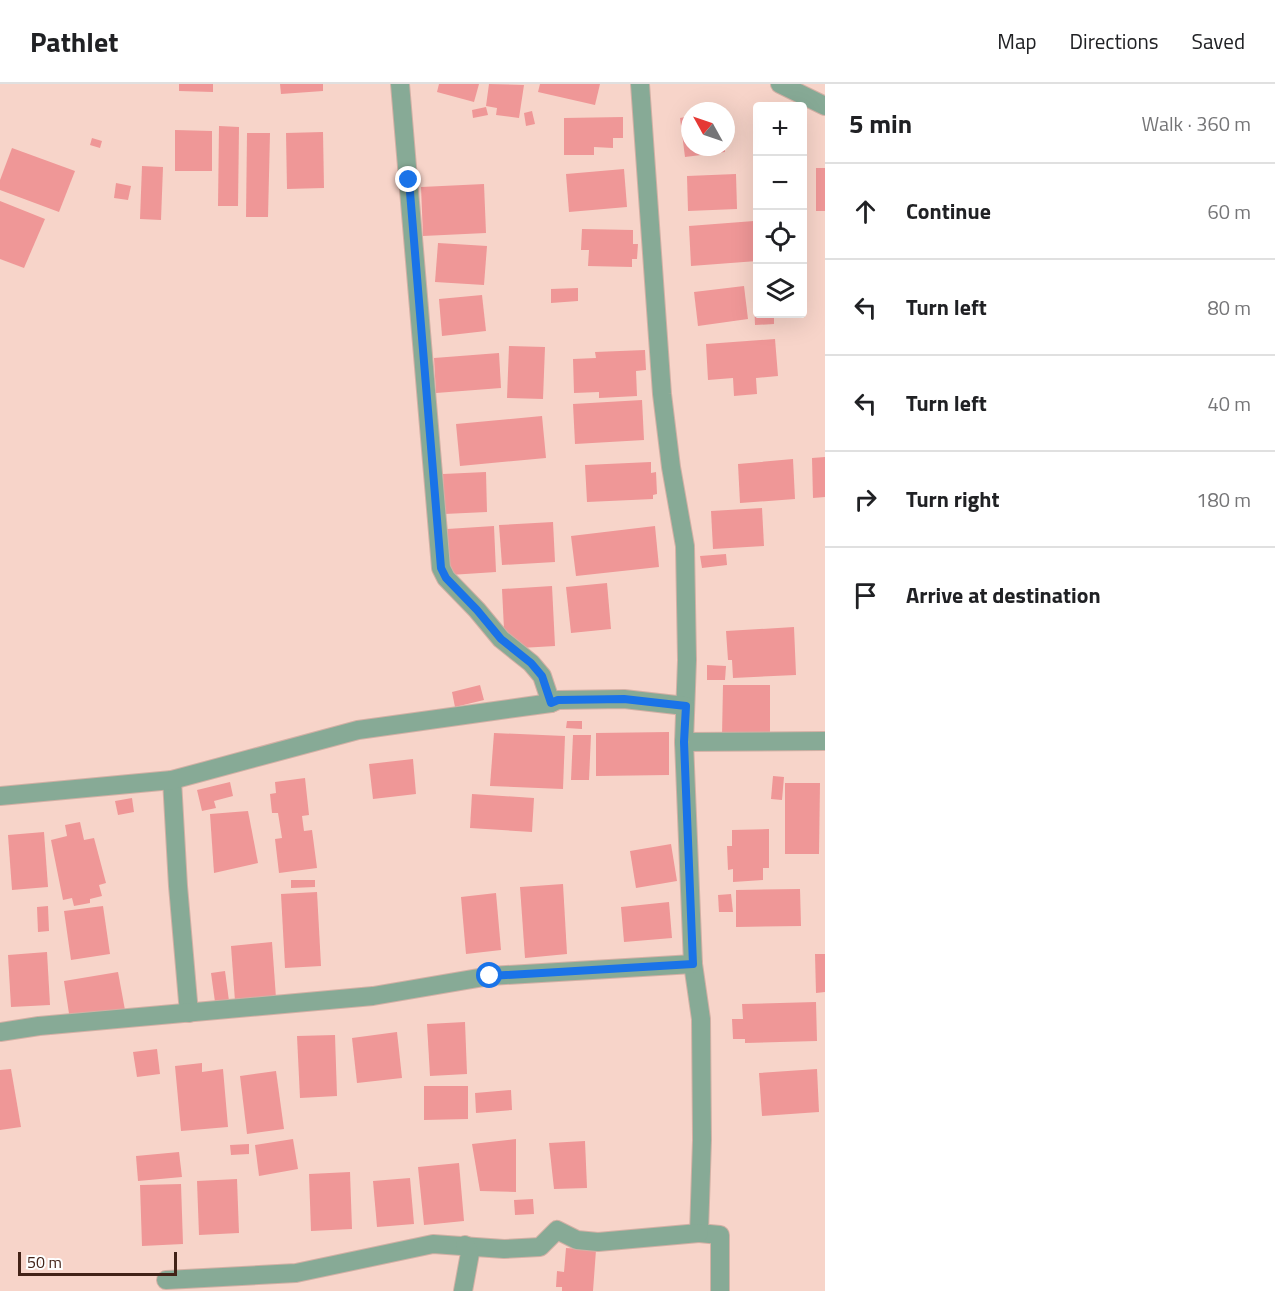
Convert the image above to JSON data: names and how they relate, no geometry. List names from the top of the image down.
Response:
{
  "scale_bar": "50 m",
  "north": "top left",
  "page": {
    "header": "Pathlet",
    "nav": ["Map", "Directions", "Saved"],
    "heading": ["5 min", "Walk · 360 m"],
    "map_buttons": ["+", "−"],
    "list": [
      ["Continue", "60 m"],
      ["Turn left", "80 m"],
      ["Turn left", "40 m"],
      ["Turn right", "180 m"],
      "Arrive at destination"
    ],
    "scale": "50 m"
  }
}
